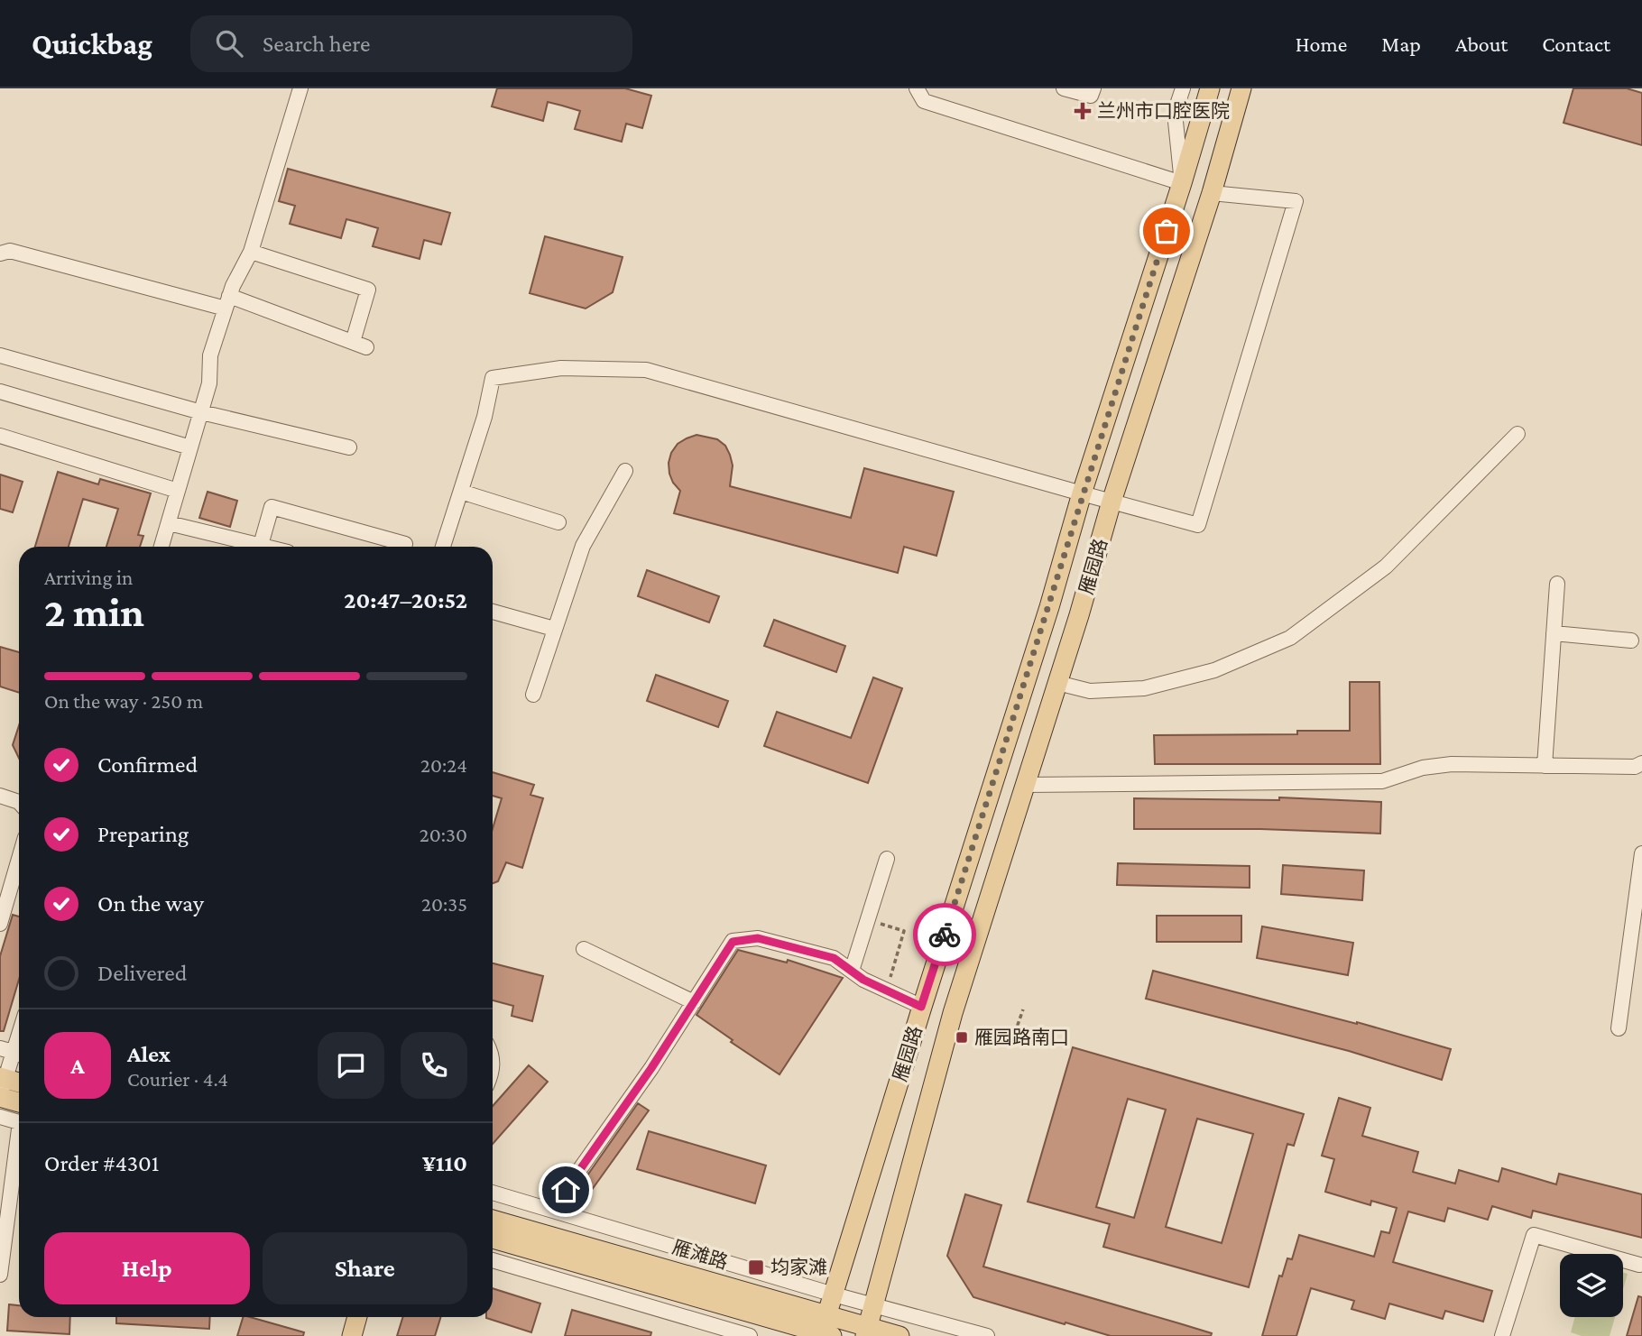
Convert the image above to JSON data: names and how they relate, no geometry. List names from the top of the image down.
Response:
{
  "streets": {
    "main road": ["雁园路", "雁滩路"]
  },
  "crossings": [
    ["雁园路", "雁滩路"]
  ],
  "places": {
    "health": ["兰州市口腔医院"],
    "transit": ["雁园路南口", "均家滩"]
  },
  "page": {
    "header": "Quickbag",
    "search": "Search here",
    "nav": [
      "Home",
      "Map",
      "About",
      "Contact"
    ],
    "heading": ["2 min", "Arriving in", "20:47–20:52"],
    "panel": [
      "Alex",
      "Courier · 4.4",
      "Order #4301",
      "¥110"
    ],
    "bar": "On the way · 250 m",
    "list": [
      ["Confirmed", "20:24"],
      ["Preparing", "20:30"],
      ["On the way", "20:35"],
      "Delivered"
    ],
    "round": "A",
    "buttons": ["Help", "Share"]
  }
}
